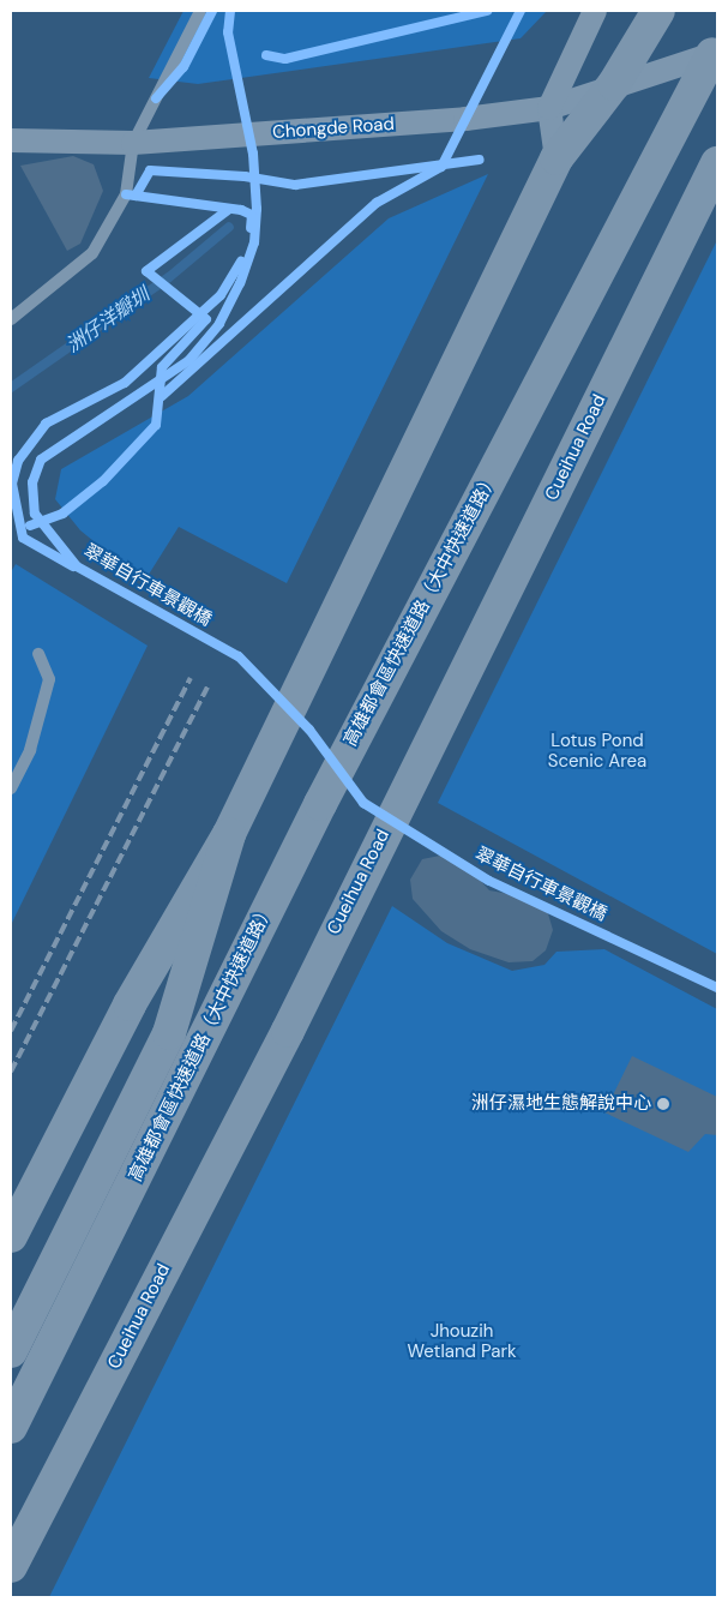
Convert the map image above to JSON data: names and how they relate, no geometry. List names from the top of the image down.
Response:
{
  "streets": {
    "main road": ["Cueihua Road", "高雄都會區快速道路（大中快速道路）"],
    "street": ["Chongde Road"],
    "cycle path": ["翠華自行車景觀橋"]
  },
  "crossings": [
    ["Chongde Road", "高雄都會區快速道路（大中快速道路）"]
  ],
  "water": ["洲仔洋瓣圳"],
  "parks": ["Lotus Pond Scenic Area", "Jhouzih Wetland Park"],
  "places": ["洲仔濕地生態解說中心"]
}
